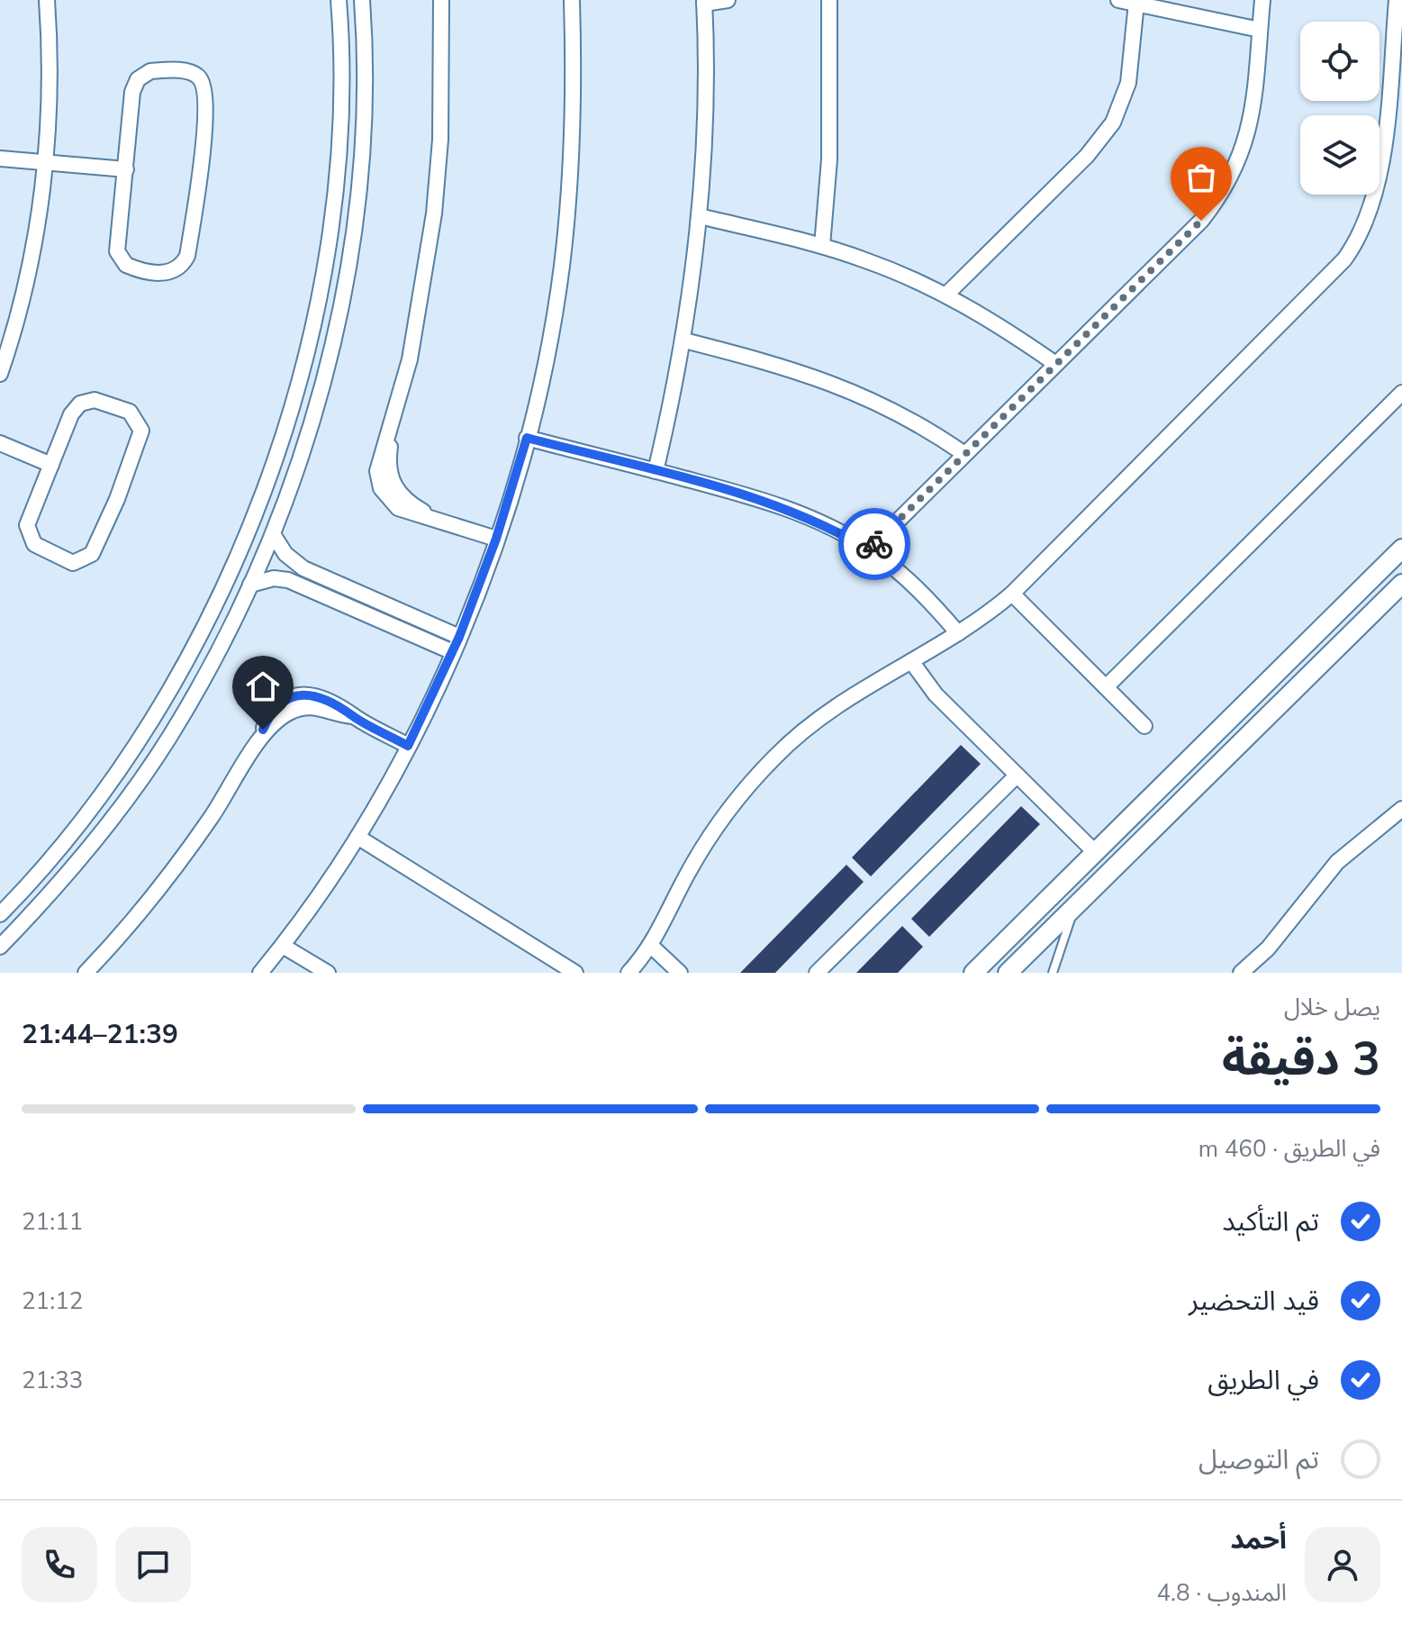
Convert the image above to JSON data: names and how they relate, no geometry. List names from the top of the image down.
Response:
{
  "page": {
    "heading": ["3 دقيقة", "يصل خلال", "21:39–21:44"],
    "panel": ["أحمد", "المندوب · 4.8"],
    "bar": "في الطريق · 460 m",
    "list": [
      ["تم التأكيد", "21:11"],
      ["قيد التحضير", "21:12"],
      ["في الطريق", "21:33"],
      "تم التوصيل"
    ]
  }
}
